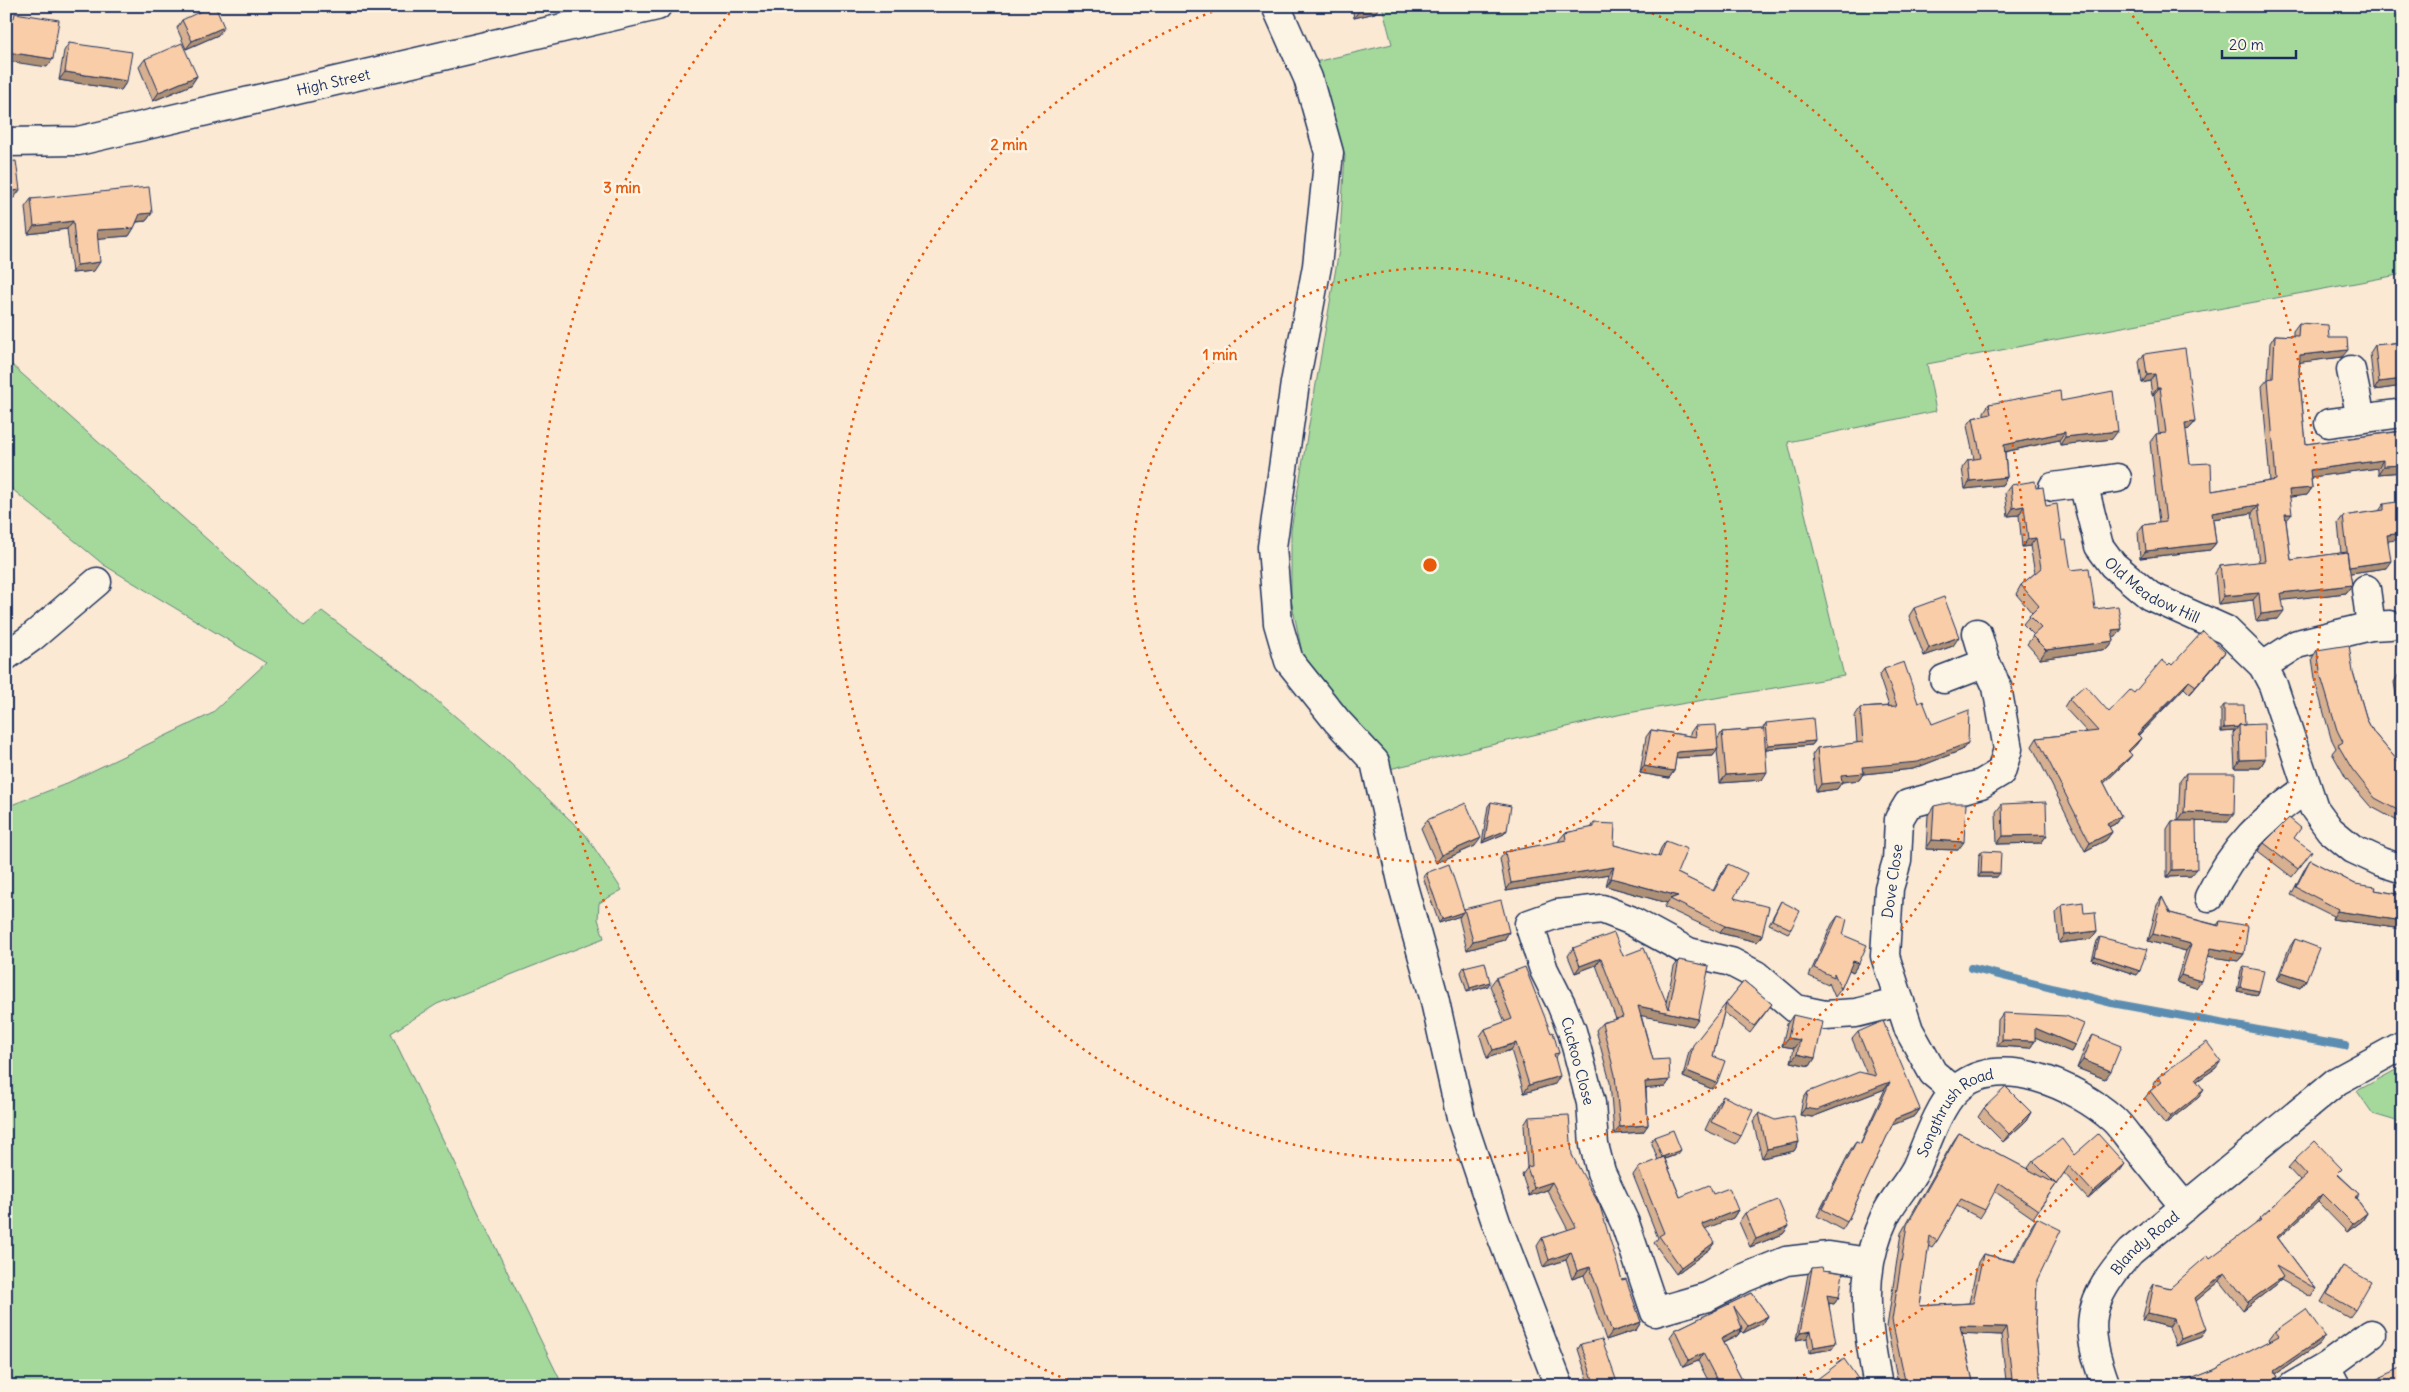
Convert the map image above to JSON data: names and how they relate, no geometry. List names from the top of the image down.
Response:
{
  "streets": {
    "street": [
      "High Street",
      "Old Meadow Hill",
      "Dove Close",
      "Cuckoo Close",
      "Songthrush Road",
      "Blandy Road"
    ]
  },
  "crossings": [
    ["Dove Close", "Cuckoo Close"],
    ["Dove Close", "Songthrush Road"],
    ["Cuckoo Close", "Songthrush Road"],
    ["Songthrush Road", "Blandy Road"]
  ],
  "scale_bar": "20 m",
  "rings": ["2 min", "3 min", "1 min"]
}
